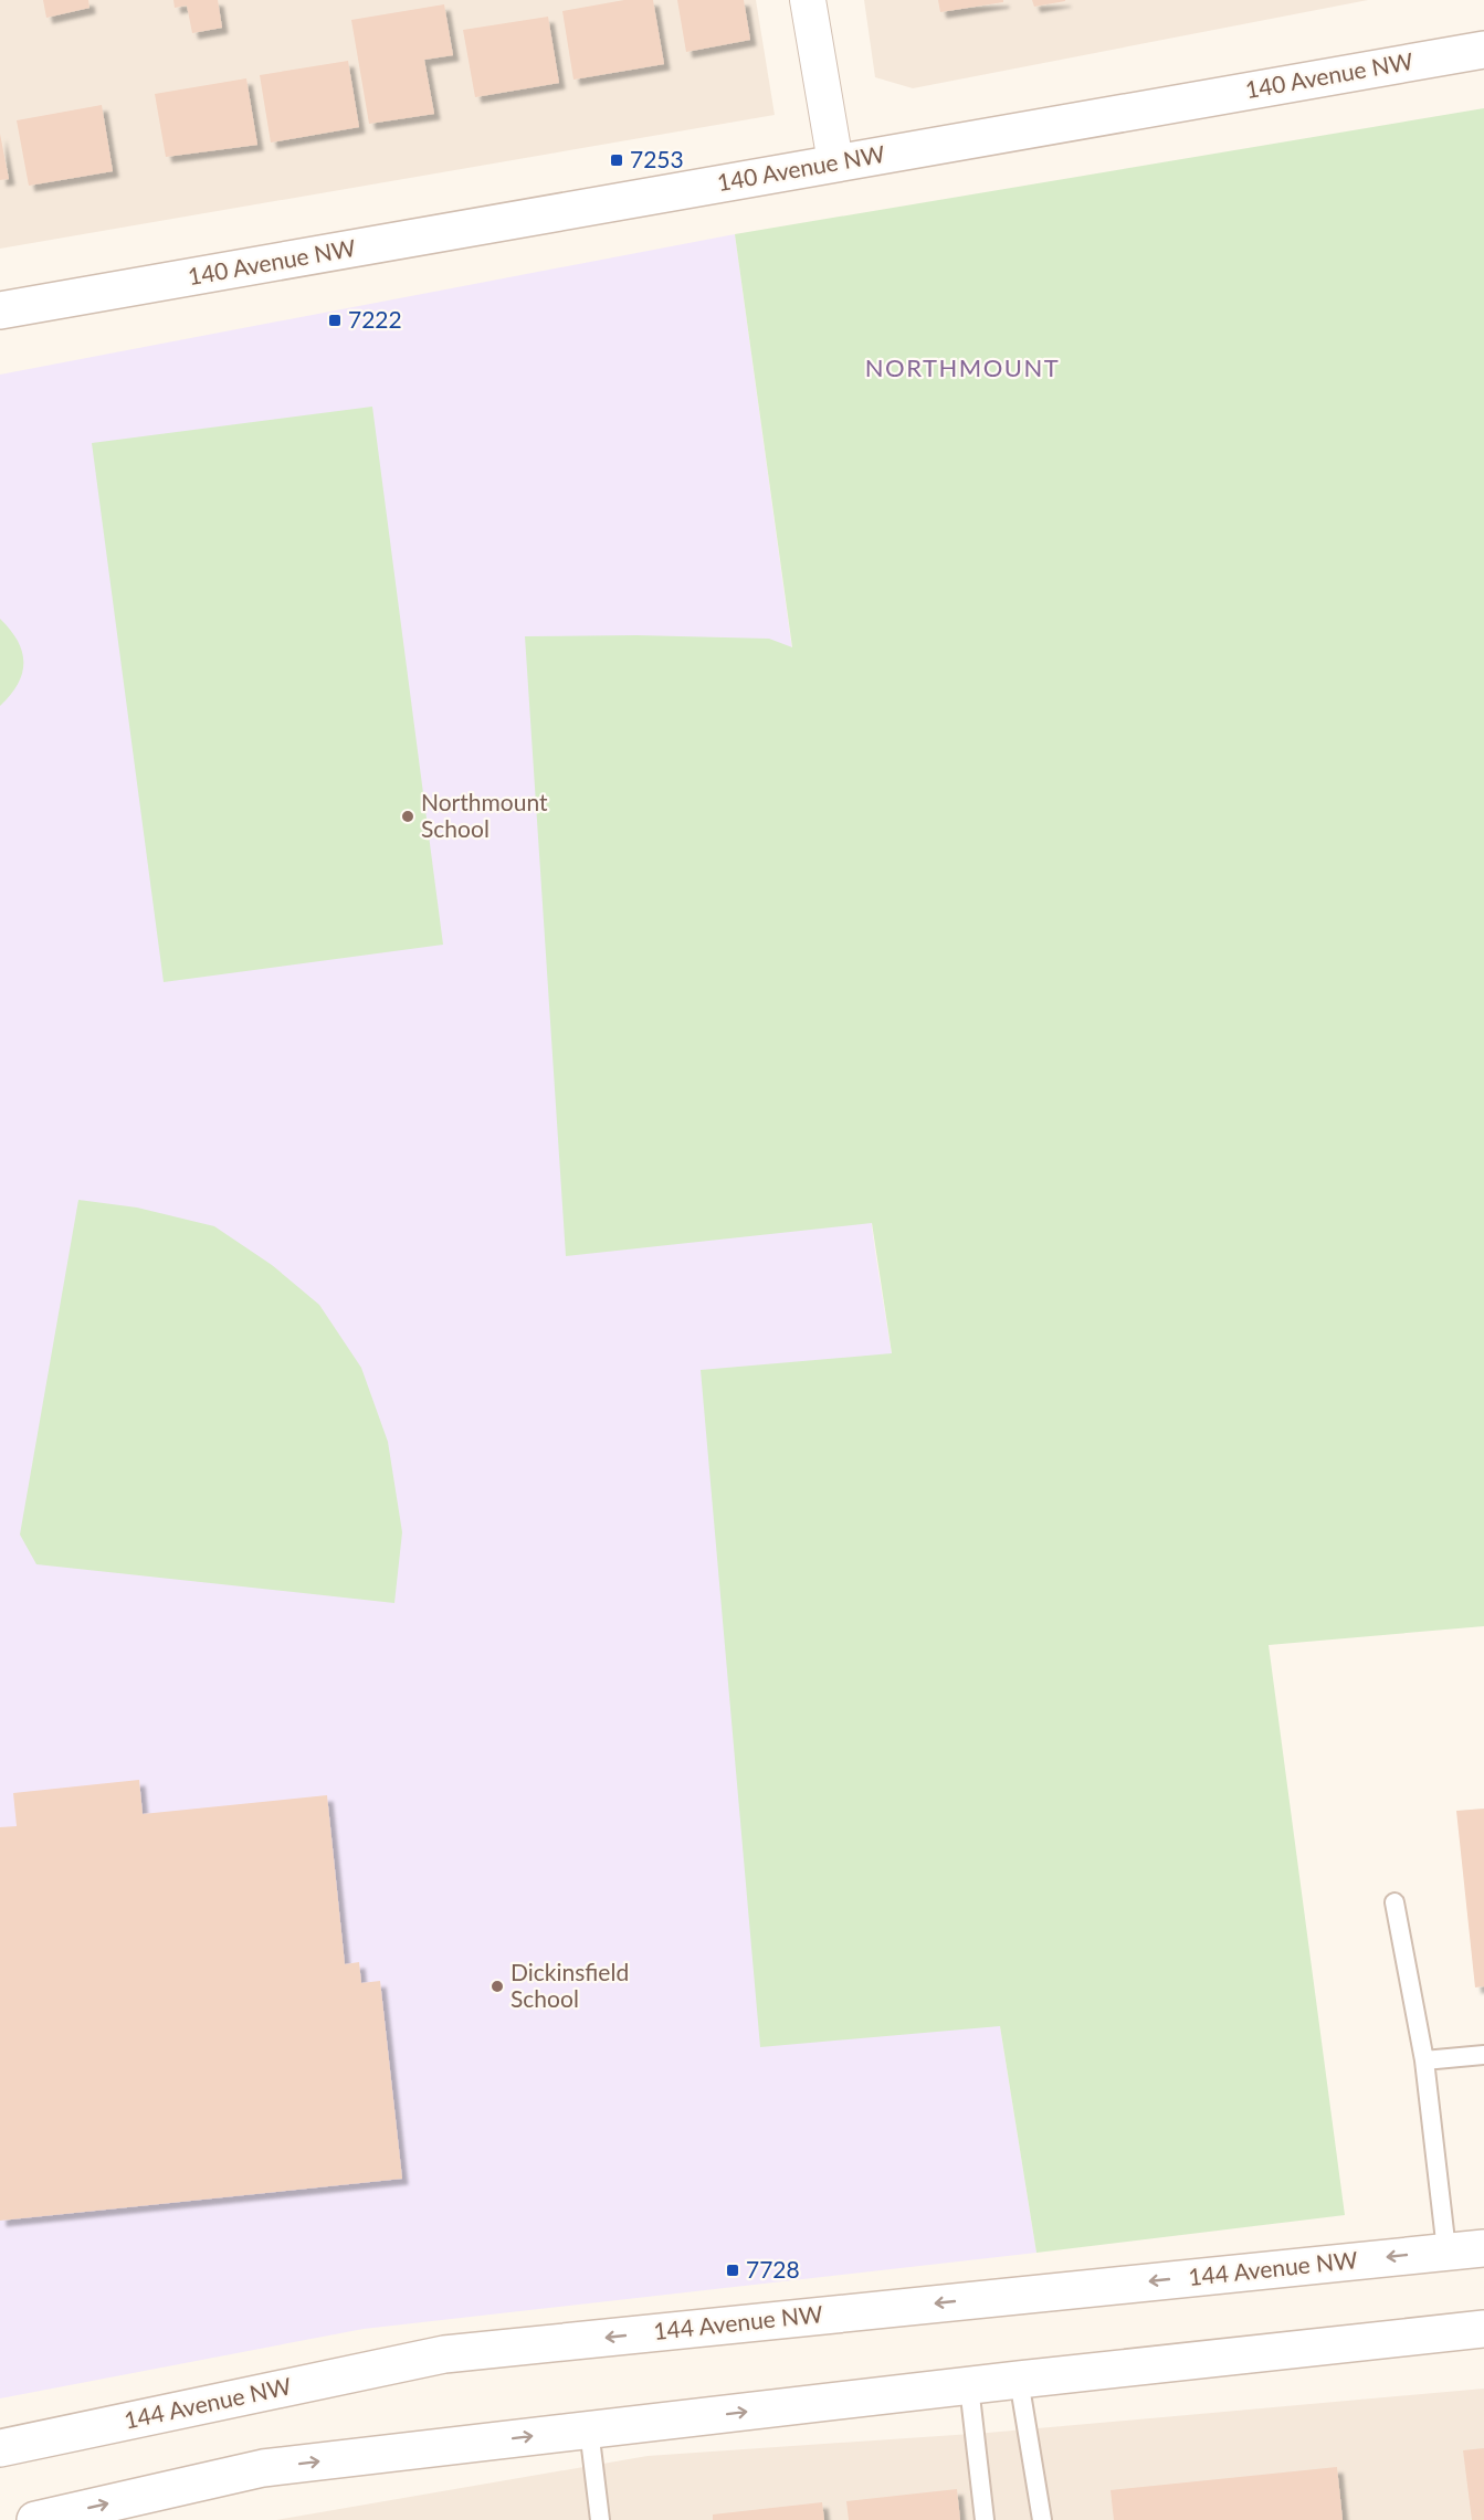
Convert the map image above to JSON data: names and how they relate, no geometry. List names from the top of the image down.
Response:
{
  "streets": {
    "street": ["140 Avenue NW", "144 Avenue NW"]
  },
  "districts": ["NORTHMOUNT"],
  "places": {
    "transit": ["7253", "7222", "7728"],
    "other": ["Northmount School", "Dickinsfield School"]
  }
}
